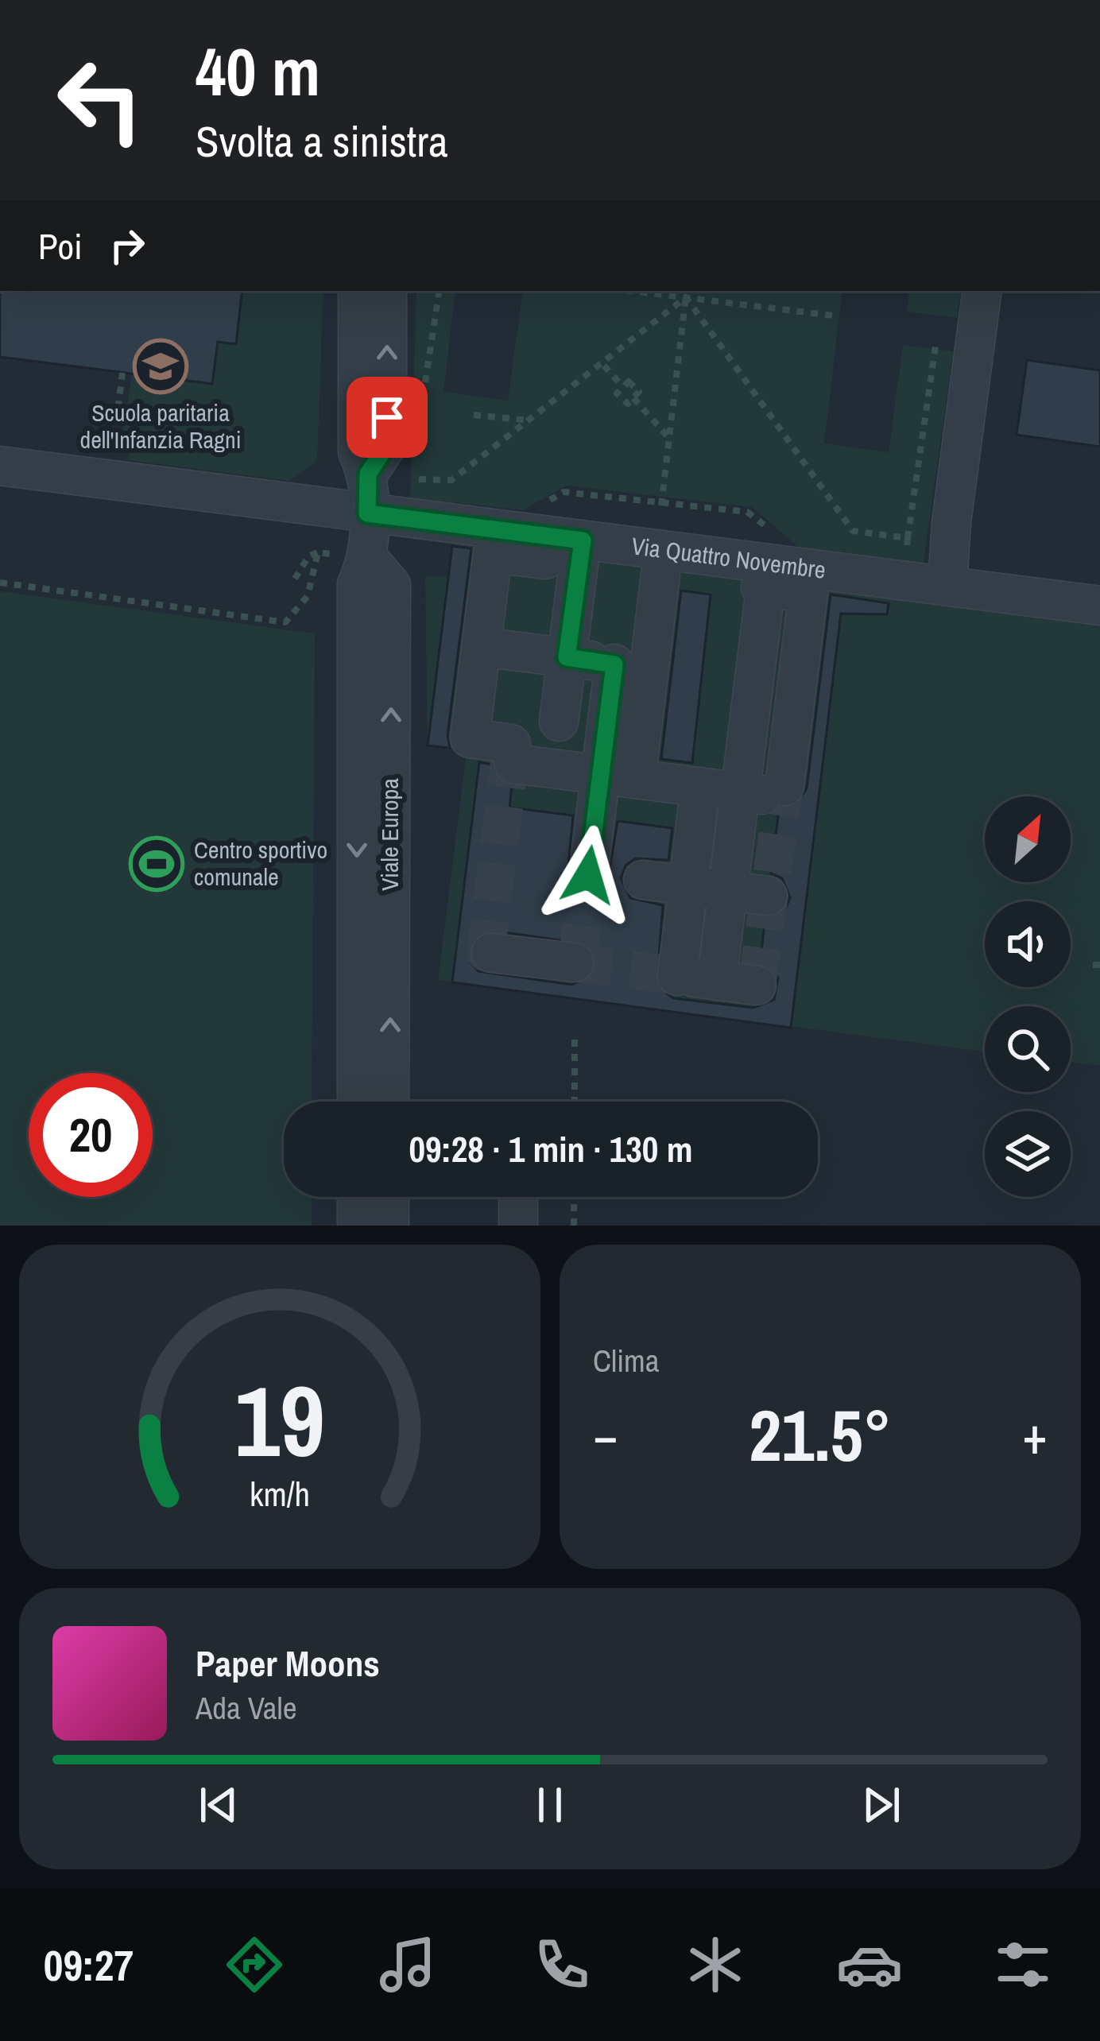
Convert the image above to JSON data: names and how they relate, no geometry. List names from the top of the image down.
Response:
{
  "streets": {
    "street": ["Via Quattro Novembre", "Viale Europa"]
  },
  "crossings": [
    ["Via Quattro Novembre", "Viale Europa"]
  ],
  "places": {
    "school or university": ["Scuola paritaria dell'Infanzia Ragni"],
    "sports": ["Centro sportivo comunale"]
  },
  "north": "top right",
  "page": {
    "turn": ["40 m", "Svolta a sinistra"],
    "then": "Poi",
    "limit": "20",
    "trip": "09:28 · 1 min · 130 m",
    "tile": "Clima",
    "heat": ["−", "21.5°", "+"],
    "song": ["Paper Moons", "Ada Vale"],
    "tabs": "09:27",
    "gauge": ["19", "km/h"]
  }
}
